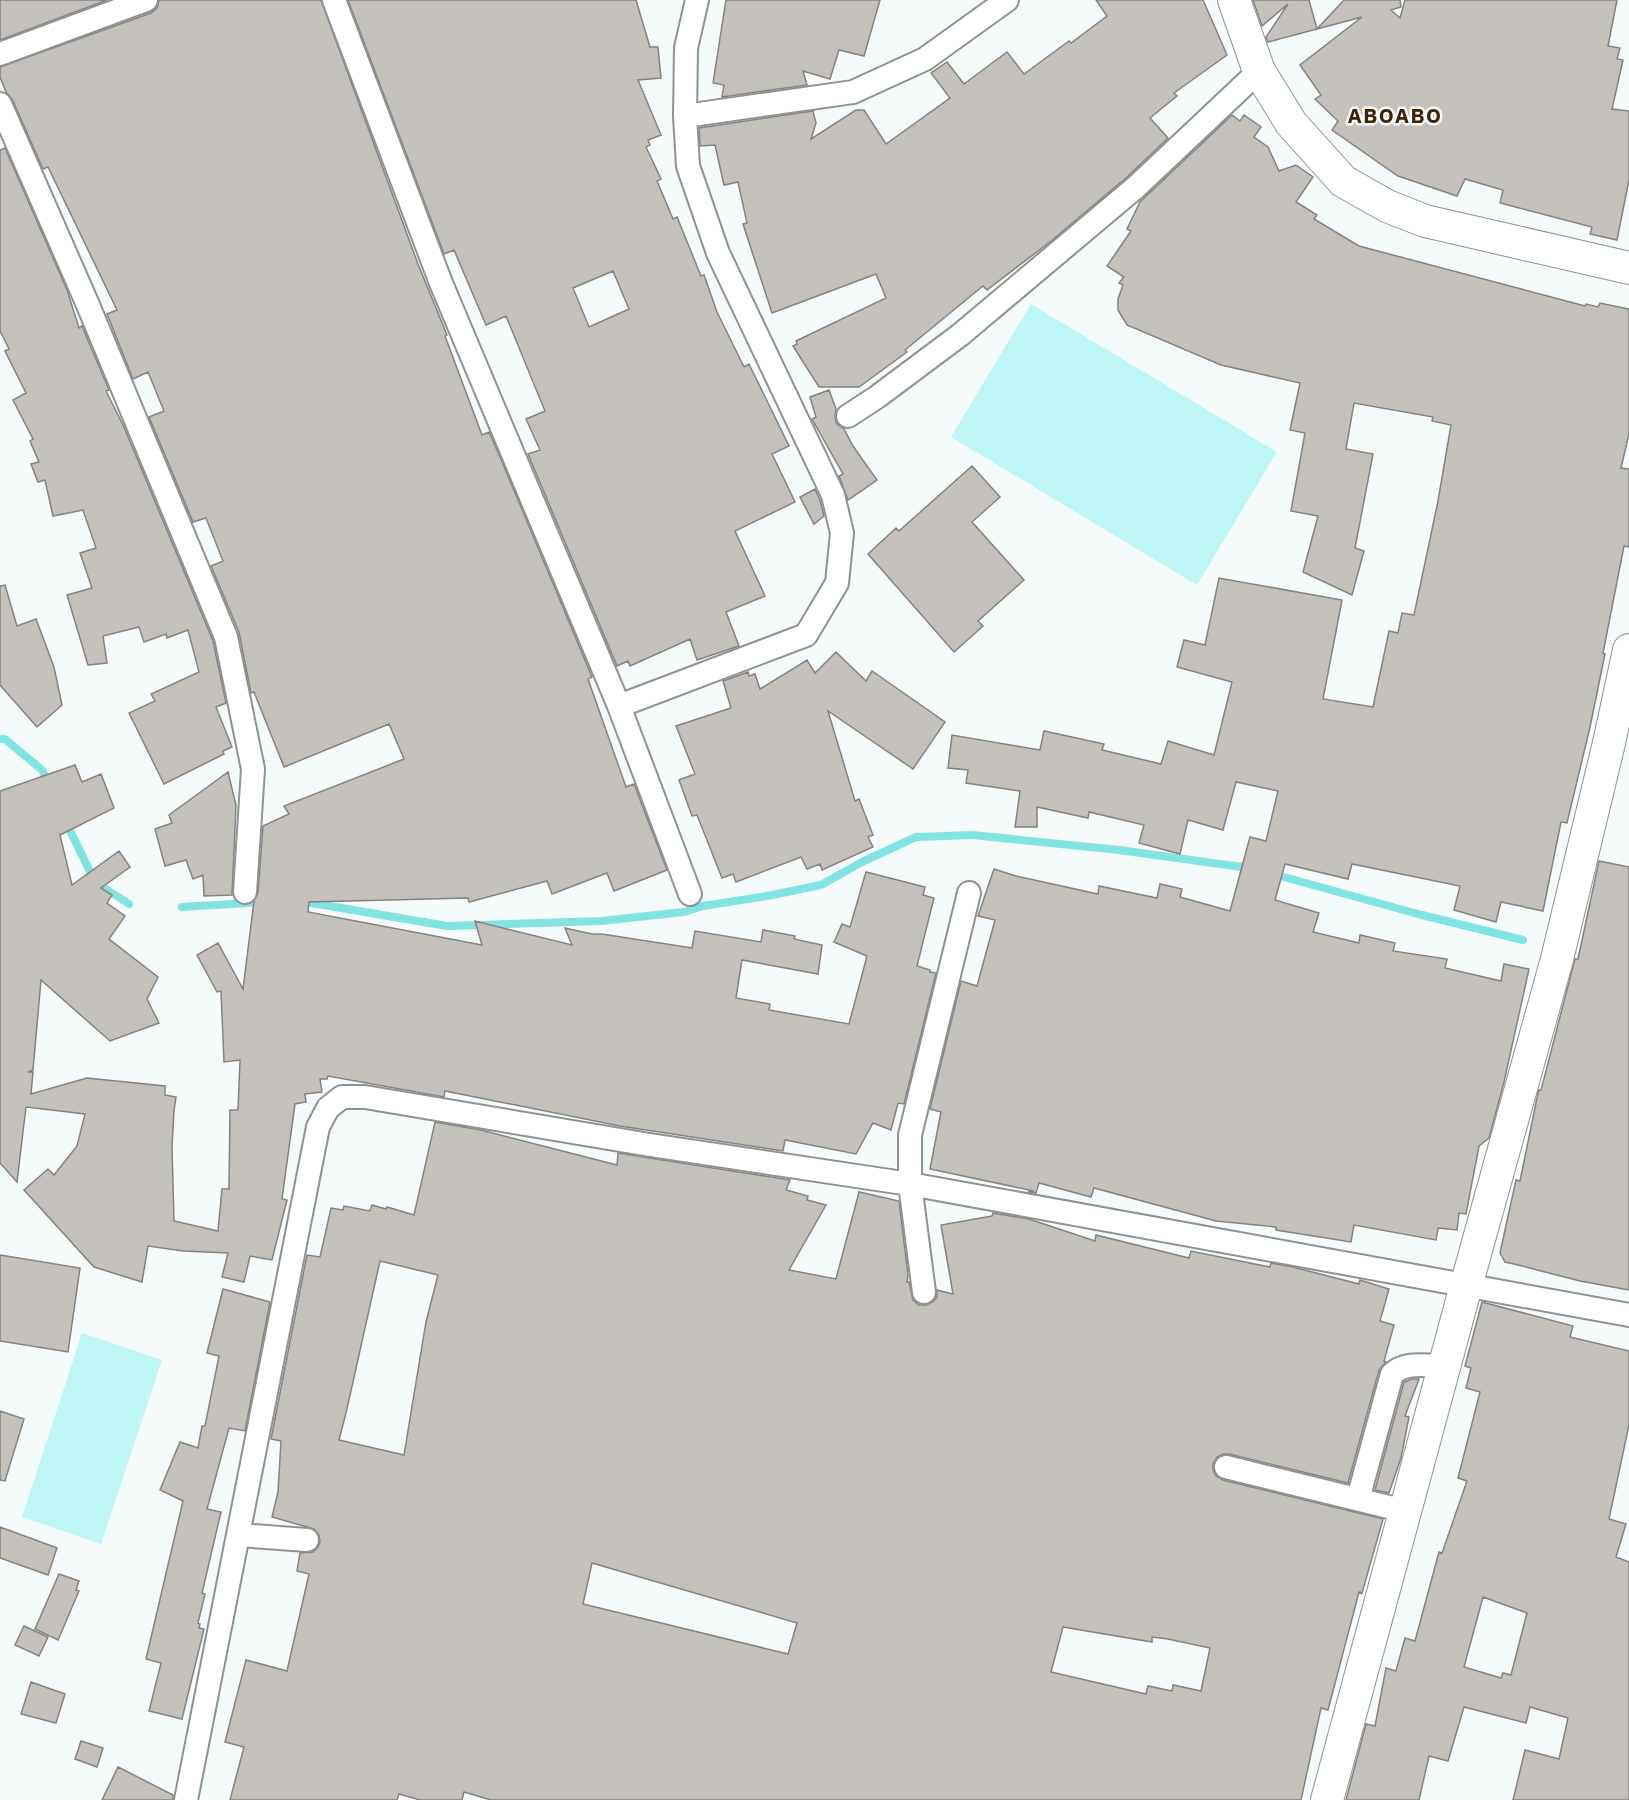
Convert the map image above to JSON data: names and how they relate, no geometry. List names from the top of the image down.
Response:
{
  "districts": ["ABOABO"]
}
